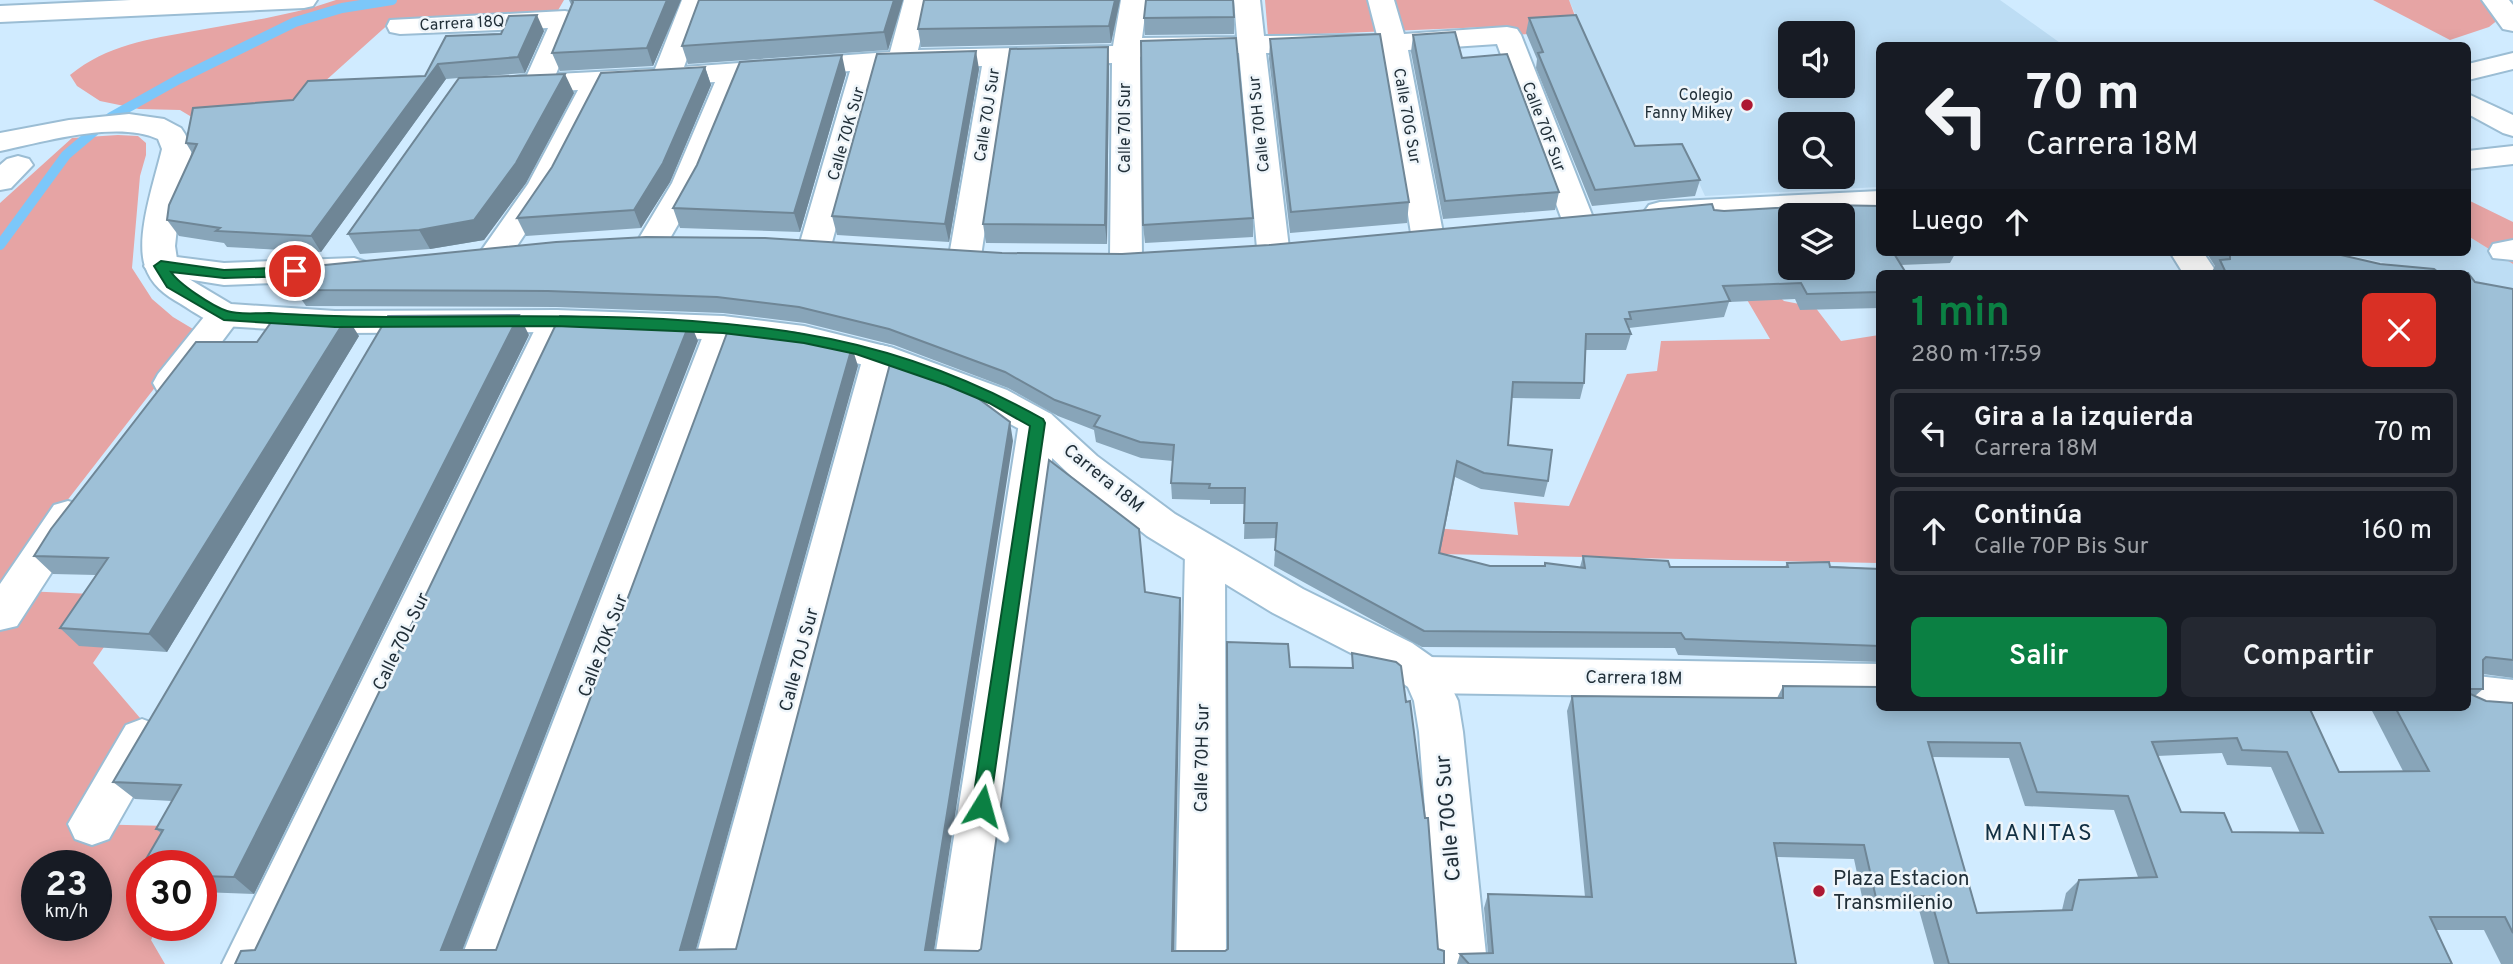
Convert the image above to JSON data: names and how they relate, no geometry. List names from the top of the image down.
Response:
{
  "streets": {
    "street": [
      "Carrera 18Q",
      "Calle 70J Sur",
      "Calle 70G Sur",
      "Calle 70H Sur",
      "Calle 70F Sur",
      "Calle 70I Sur",
      "Calle 70K Sur",
      "Carrera 18M",
      "Calle 70L Sur"
    ]
  },
  "crossings": [
    ["Calle 70J Sur", "Carrera 18M"],
    ["Calle 70G Sur", "Calle 70F Sur"],
    ["Calle 70G Sur", "Carrera 18M"],
    ["Calle 70H Sur", "Carrera 18M"],
    ["Calle 70K Sur", "Carrera 18M"],
    ["Carrera 18M", "Calle 70L Sur"]
  ],
  "districts": ["MANITAS"],
  "places": ["Colegio Fanny Mikey", "Plaza Estacion Transmilenio"],
  "page": {
    "turn": ["70 m", "Carrera 18M"],
    "then": "Luego",
    "heading": ["1 min", "280 m · 17:59"],
    "list": [
      {
        "name": "Gira a la izquierda",
        "note": "Carrera 18M",
        "value": "70 m"
      },
      {
        "name": "Continúa",
        "note": "Calle 70P Bis Sur",
        "value": "160 m"
      }
    ],
    "buttons": ["Salir", "Compartir"],
    "speed": "23 km/h",
    "limit": "30"
  }
}
